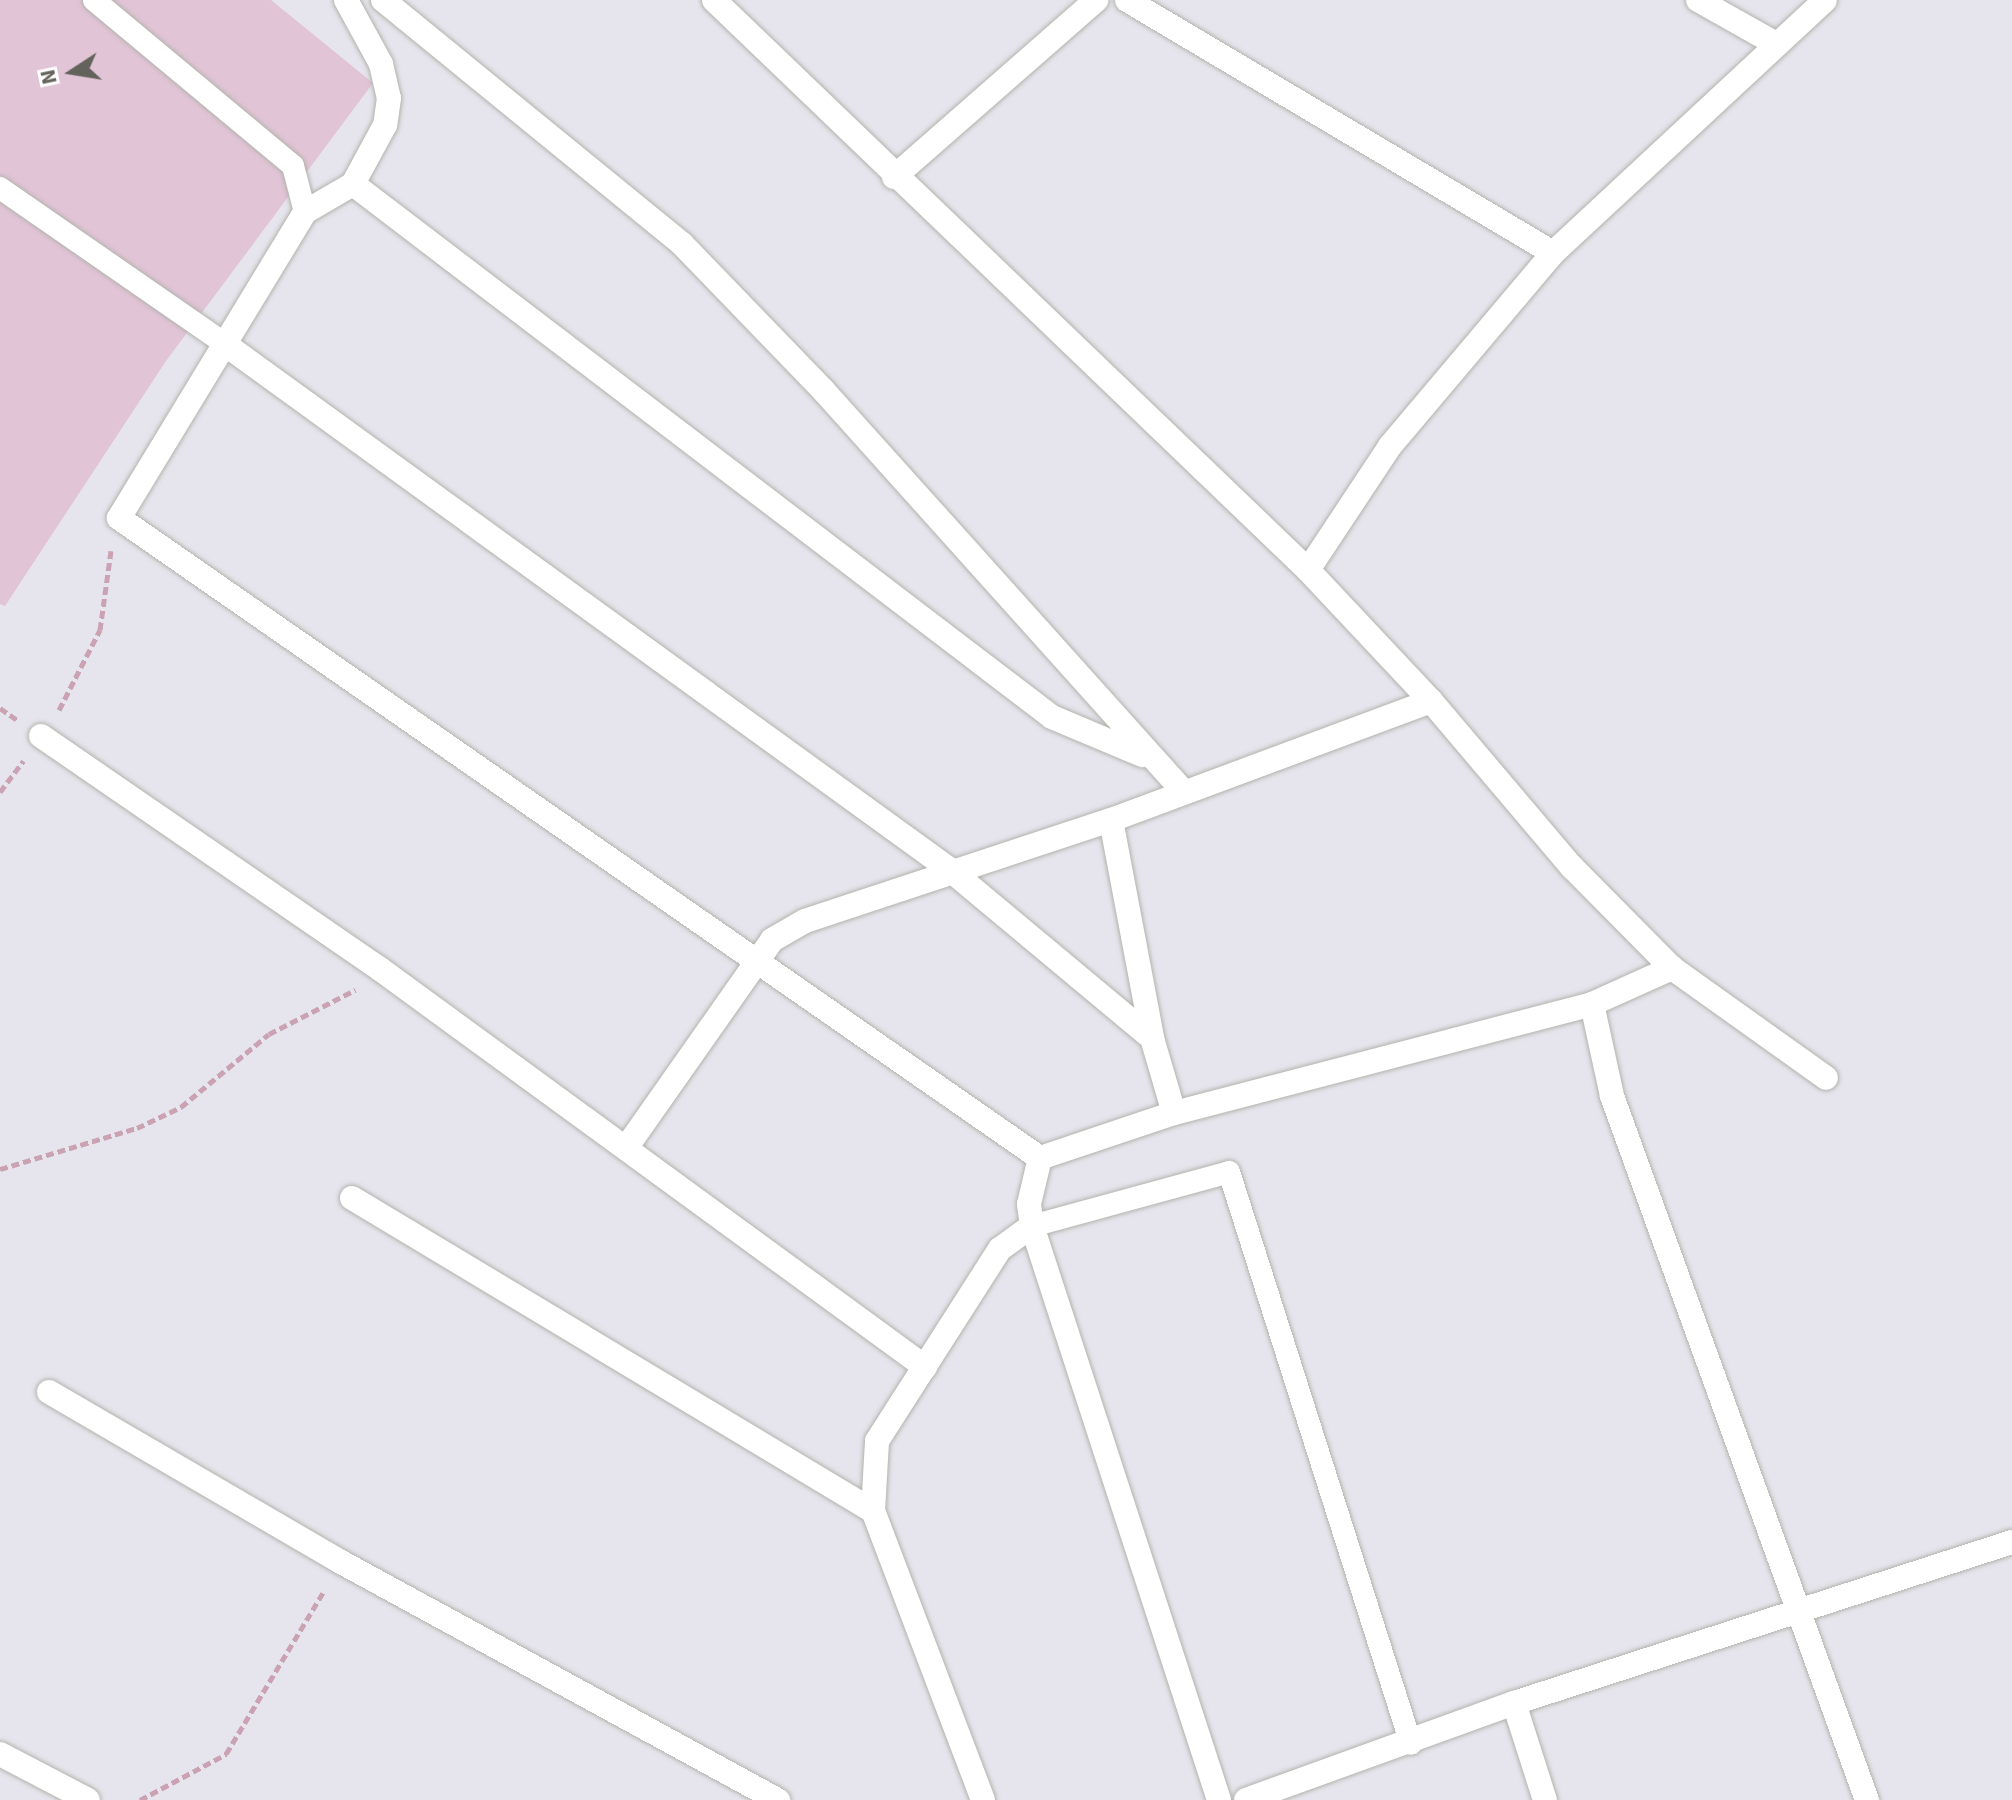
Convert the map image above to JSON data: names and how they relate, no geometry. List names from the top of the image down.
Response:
{
  "north": "left"
}
